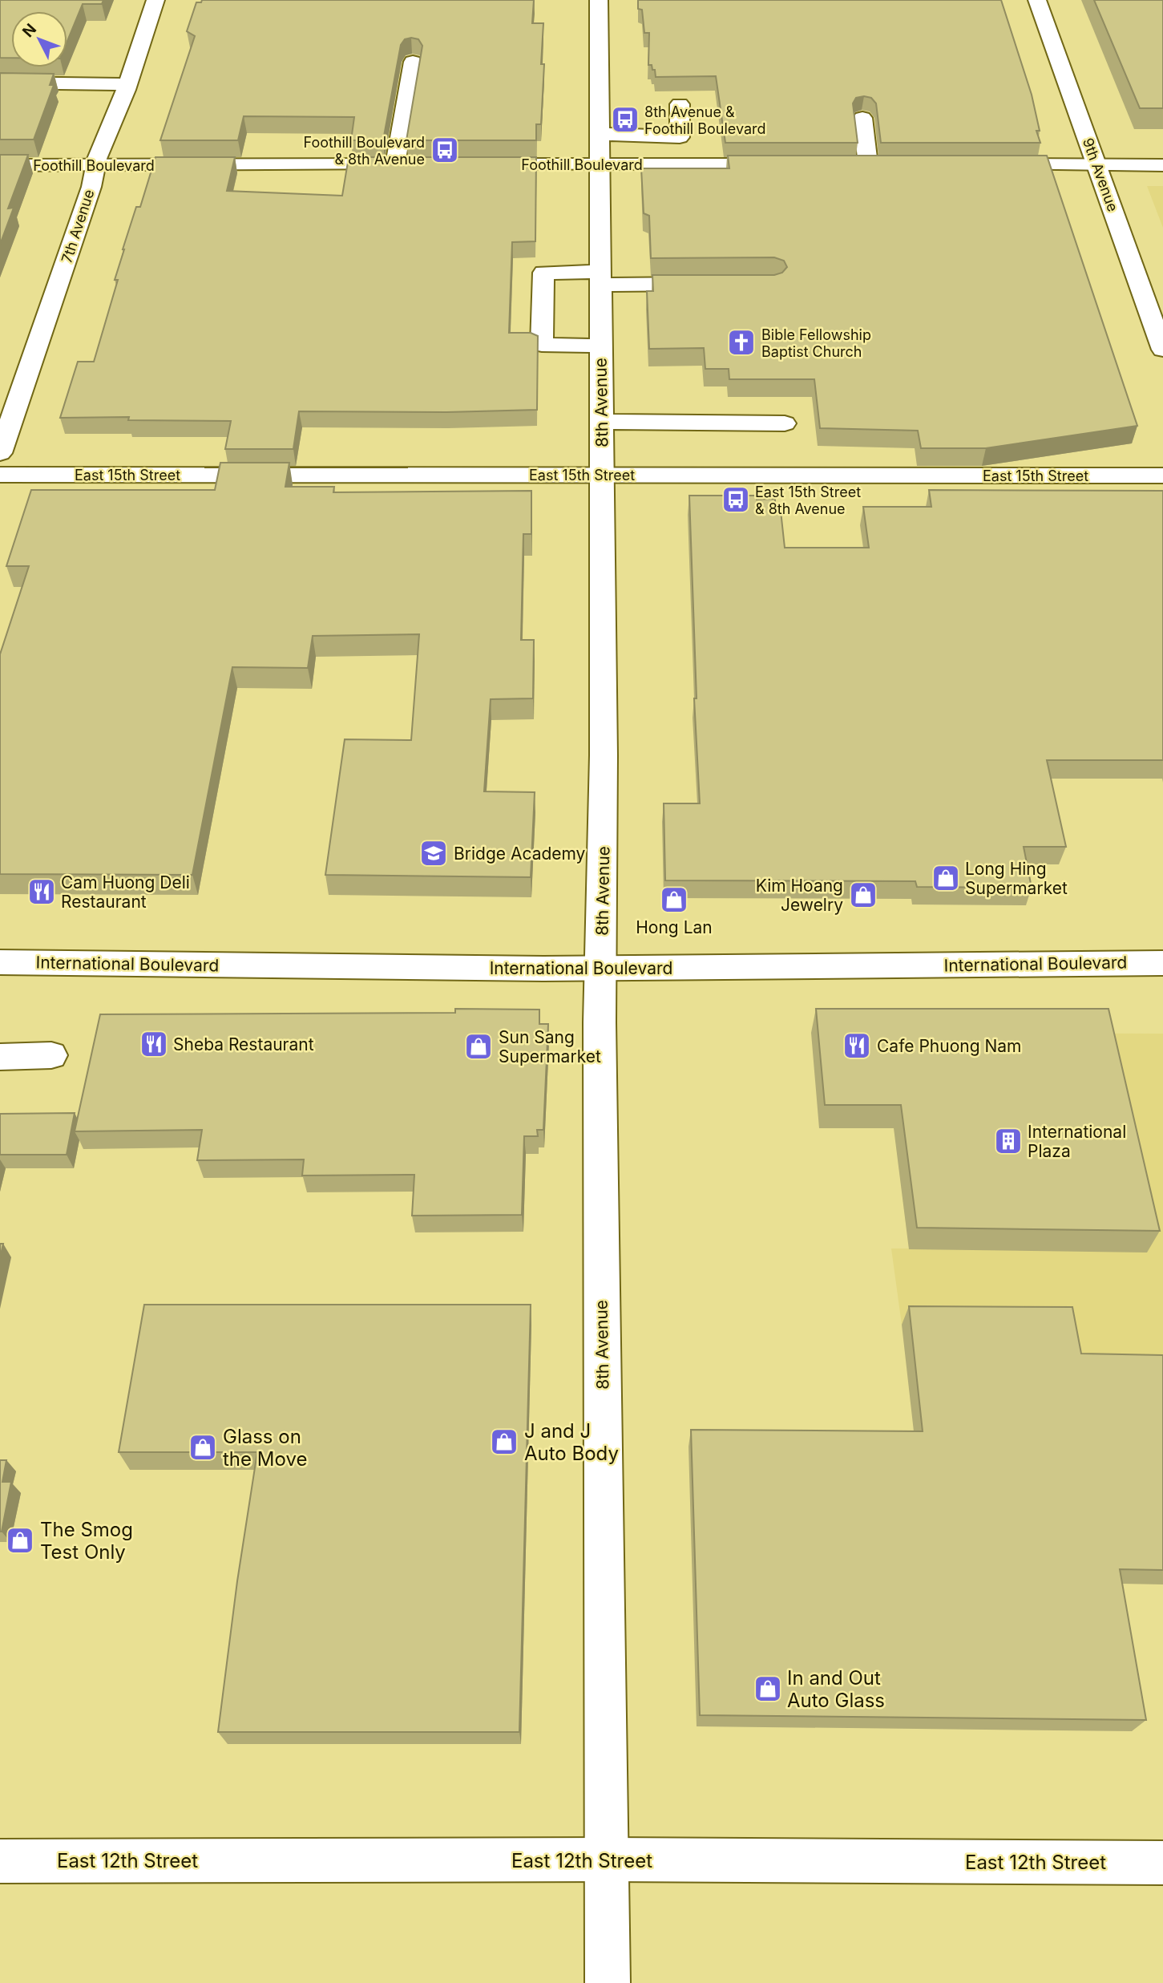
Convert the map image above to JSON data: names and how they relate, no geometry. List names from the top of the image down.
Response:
{
  "streets": {
    "street": [
      "Foothill Boulevard",
      "9th Avenue",
      "7th Avenue",
      "8th Avenue",
      "East 15th Street",
      "International Boulevard",
      "East 12th Street"
    ]
  },
  "crossings": [
    ["Foothill Boulevard", "7th Avenue"],
    ["Foothill Boulevard", "8th Avenue"],
    ["8th Avenue", "East 15th Street"],
    ["8th Avenue", "International Boulevard"],
    ["8th Avenue", "East 12th Street"]
  ],
  "places": {
    "bus stop": ["8th Avenue & Foothill Boulevard", "Foothill Boulevard & 8th Avenue", "East 15th Street & 8th Avenue"],
    "church": ["Bible Fellowship Baptist Church"],
    "school or university": ["Bridge Academy"],
    "shop": [
      "Long Hing Supermarket",
      "Kim Hoang Jewelry",
      "Hong Lan",
      "Sun Sang Supermarket",
      "J and J Auto Body",
      "Glass on the Move",
      "The Smog Test Only",
      "In and Out Auto Glass"
    ],
    "restaurant": ["Cam Huong Deli Restaurant", "Sheba Restaurant", "Cafe Phuong Nam"],
    "building": ["International Plaza"]
  },
  "north": "top left"
}
